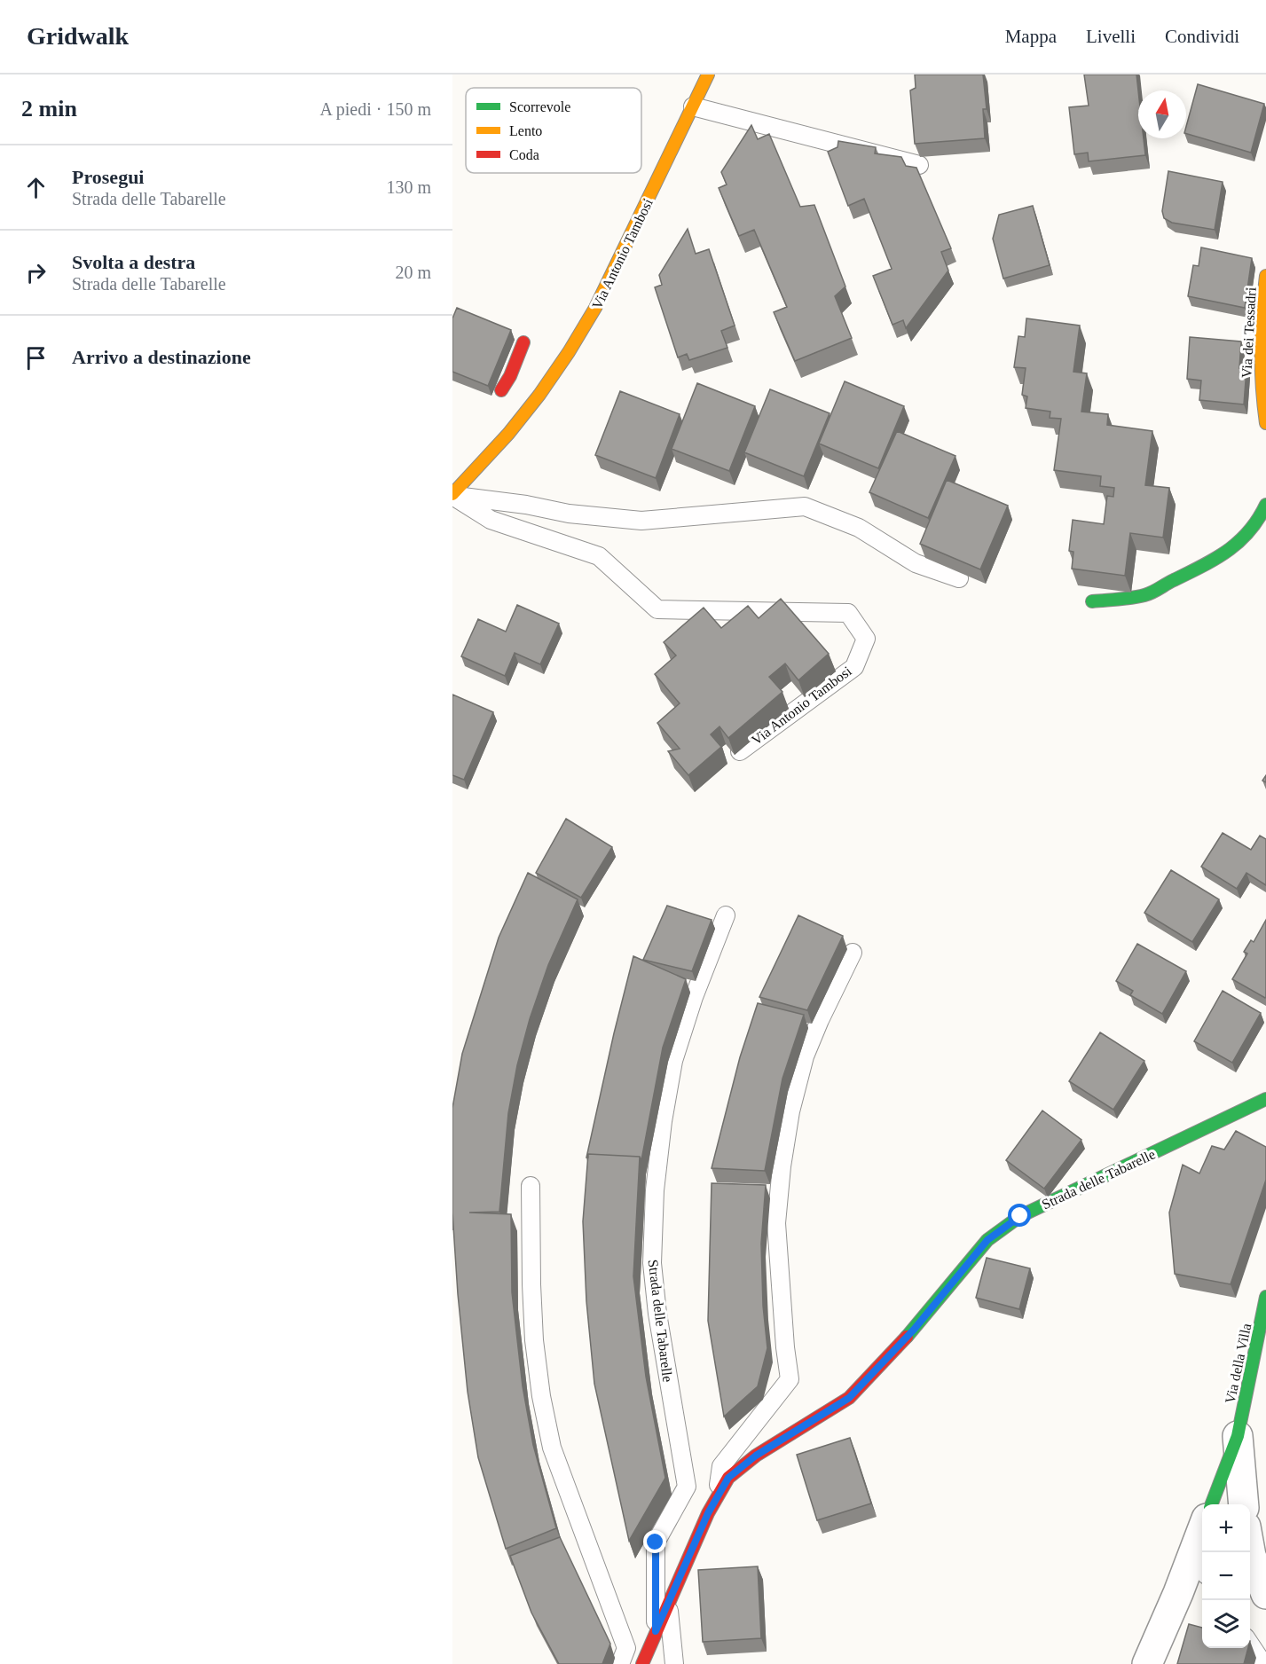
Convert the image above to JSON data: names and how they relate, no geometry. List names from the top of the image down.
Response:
{
  "streets": {
    "street": [
      "Via Antonio Tambosi",
      "Via dei Tessadri",
      "Strada delle Tabarelle",
      "Via della Villa"
    ]
  },
  "legend": ["Scorrevole", "Lento", "Coda"],
  "north": "top",
  "page": {
    "header": "Gridwalk",
    "nav": ["Mappa", "Livelli", "Condividi"],
    "heading": ["2 min", "A piedi · 150 m"],
    "list": [
      ["Prosegui", "Strada delle Tabarelle", "130 m"],
      ["Svolta a destra", "Strada delle Tabarelle", "20 m"],
      "Arrivo a destinazione"
    ],
    "map_buttons": ["+", "−"]
  }
}
